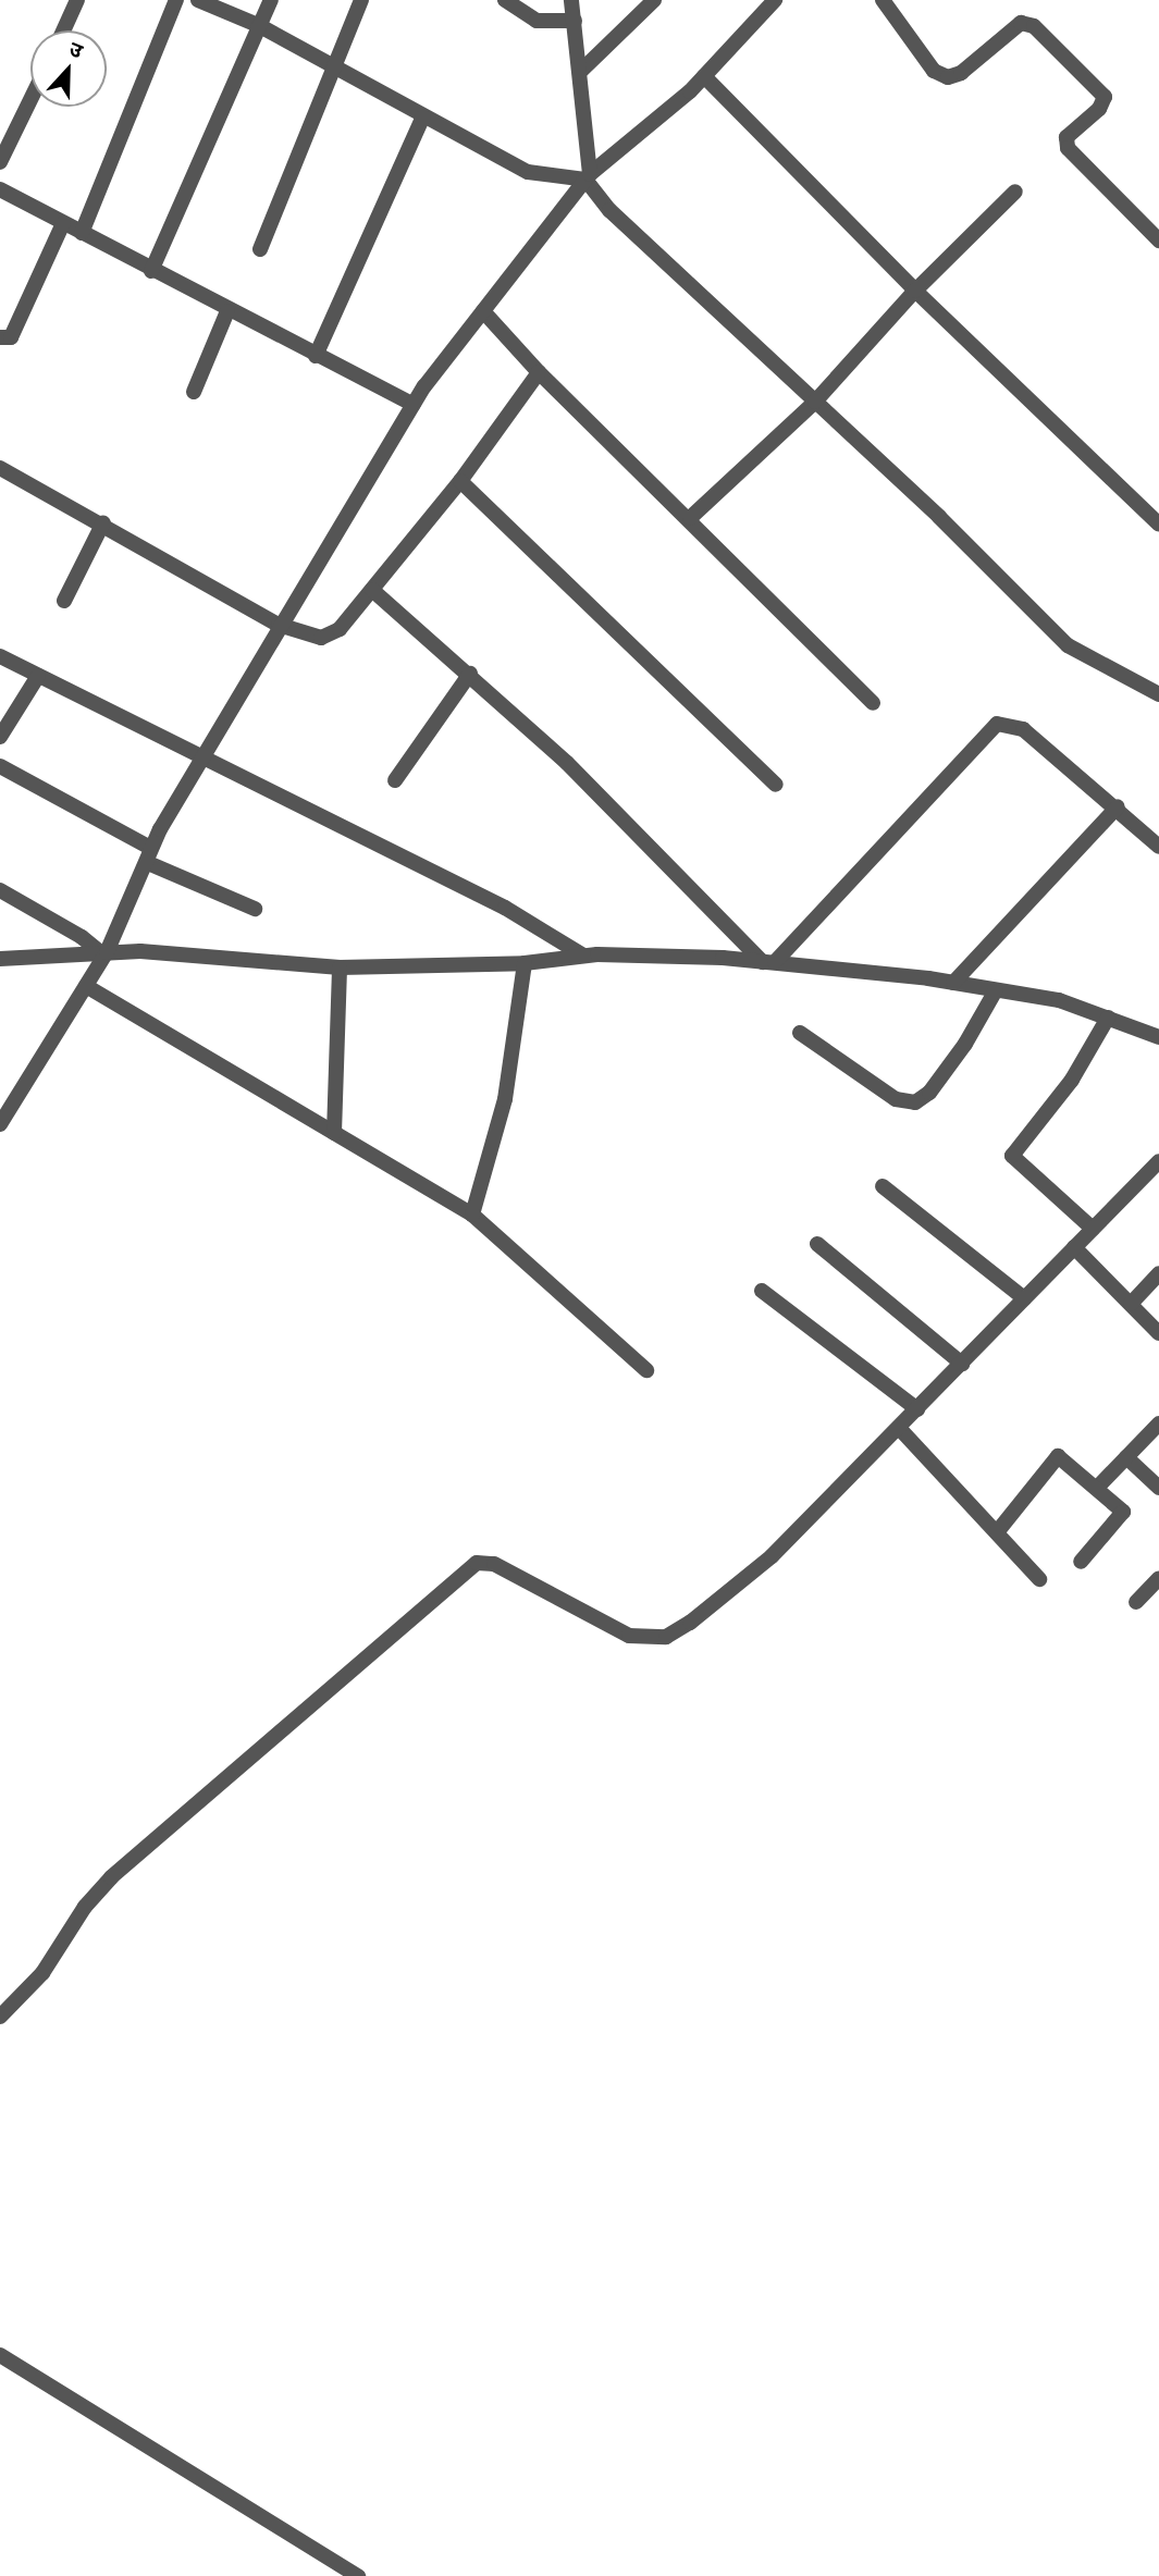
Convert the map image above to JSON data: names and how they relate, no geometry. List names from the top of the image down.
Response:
{
  "north": "top"
}
